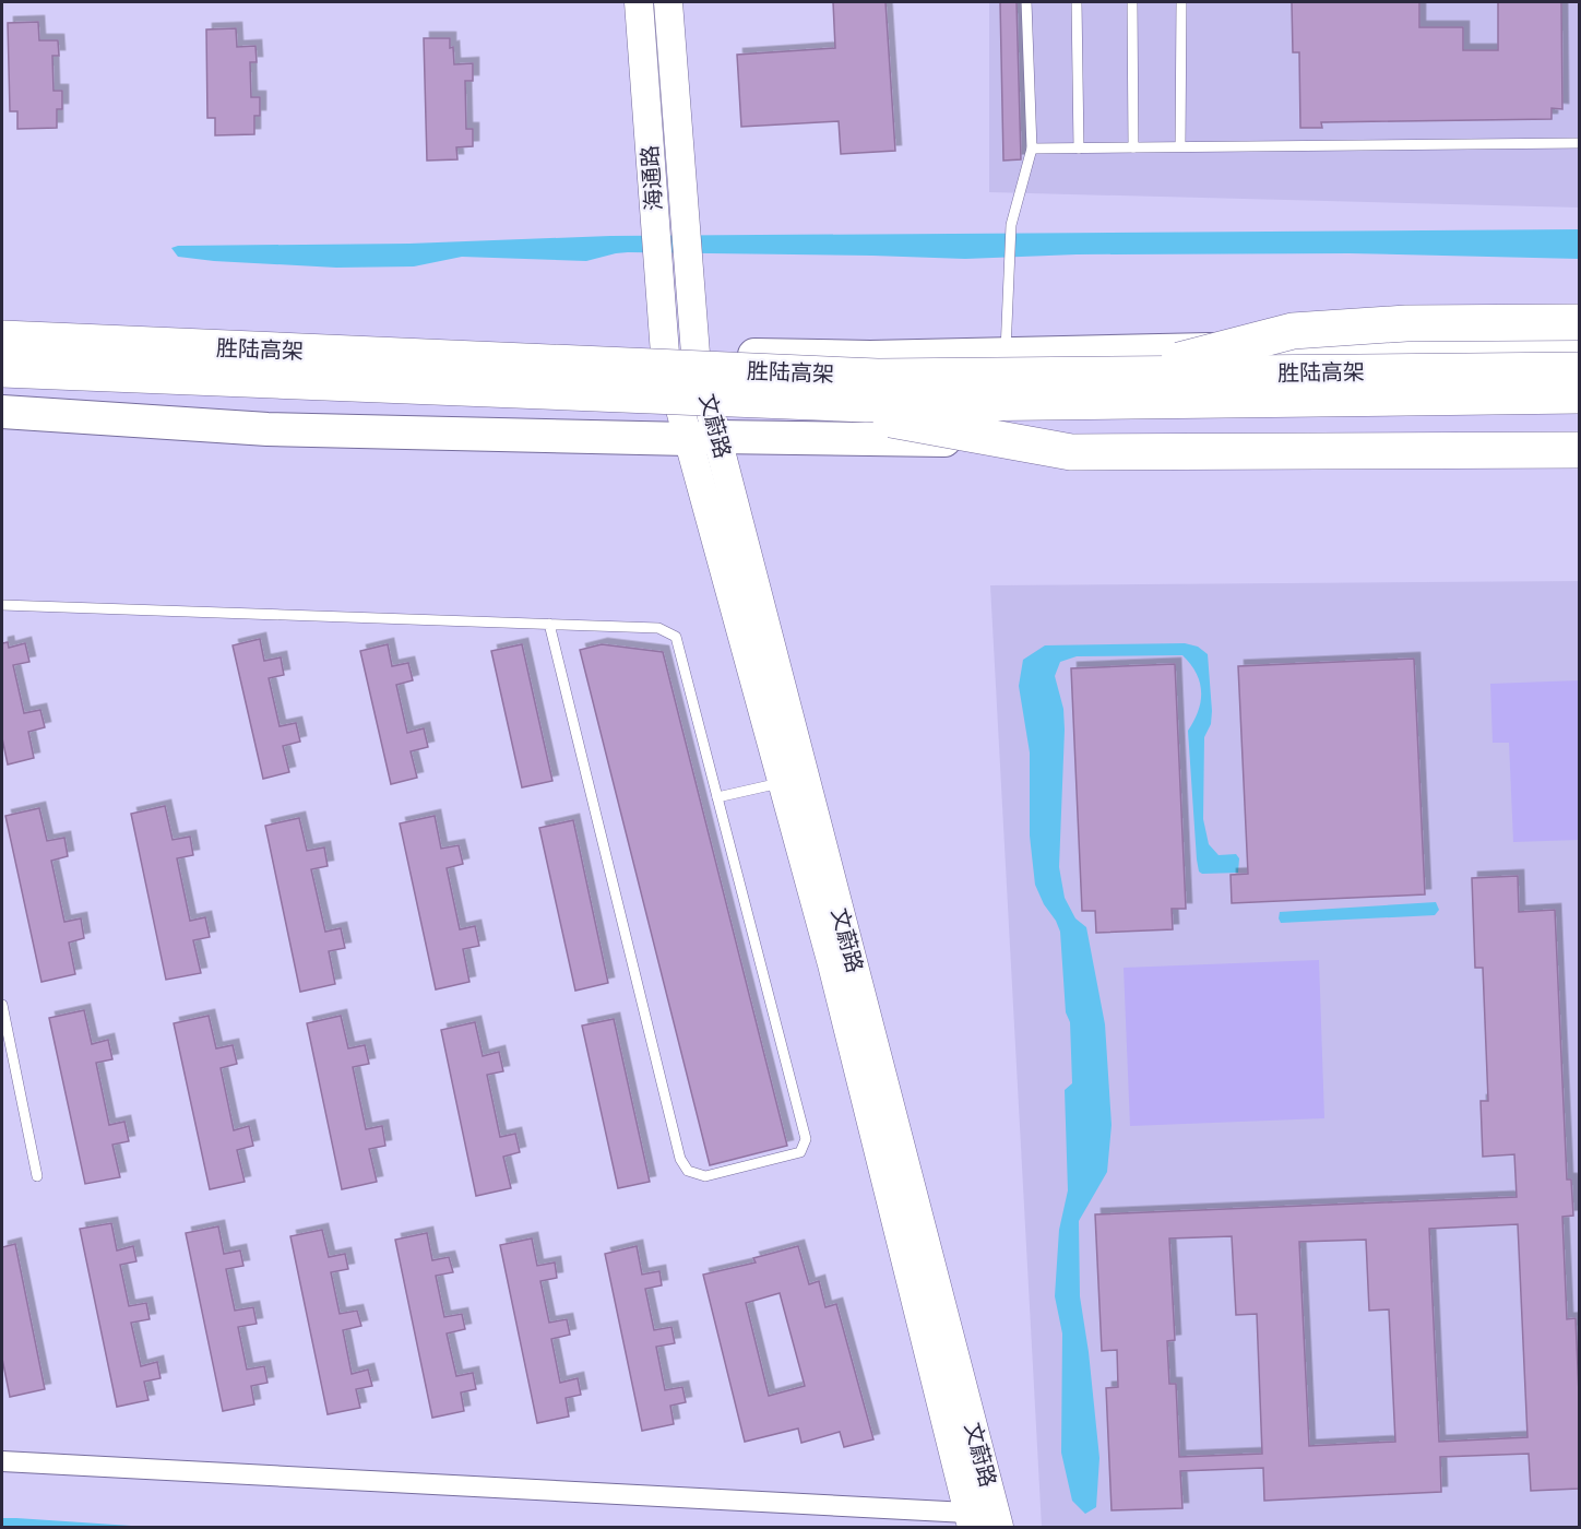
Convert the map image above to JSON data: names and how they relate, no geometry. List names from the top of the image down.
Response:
{
  "streets": {
    "highway": ["胜陆高架"],
    "main road": ["海通路", "文蔚路"]
  },
  "crossings": [
    ["海通路", "文蔚路"]
  ]
}
